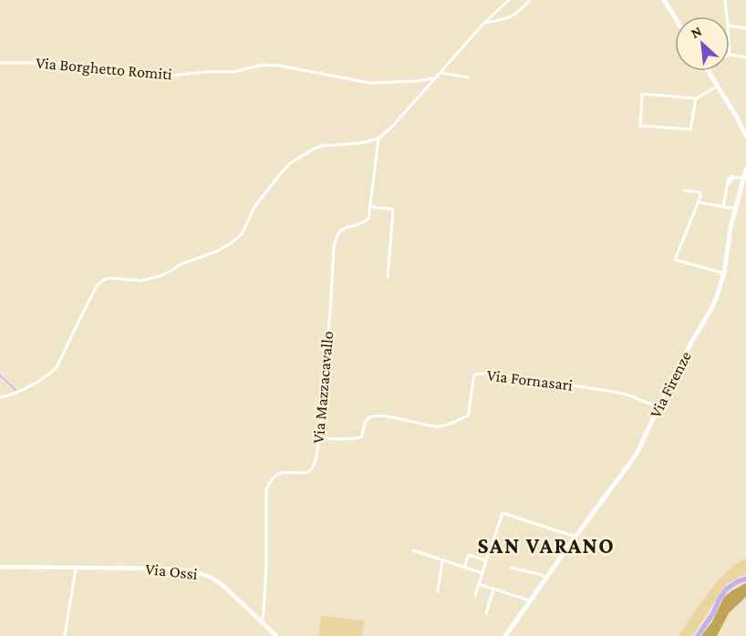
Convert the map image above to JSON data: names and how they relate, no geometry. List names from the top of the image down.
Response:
{
  "streets": {
    "main road": ["Via Firenze"],
    "street": [
      "Via Borghetto Romiti",
      "Via Fornasari",
      "Via Mazzacavallo",
      "Via Ossi"
    ]
  },
  "crossings": [
    ["Via Fornasari", "Via Firenze"],
    ["Via Fornasari", "Via Mazzacavallo"],
    ["Via Mazzacavallo", "Via Ossi"]
  ],
  "districts": ["SAN VARANO"],
  "north": "top left"
}
